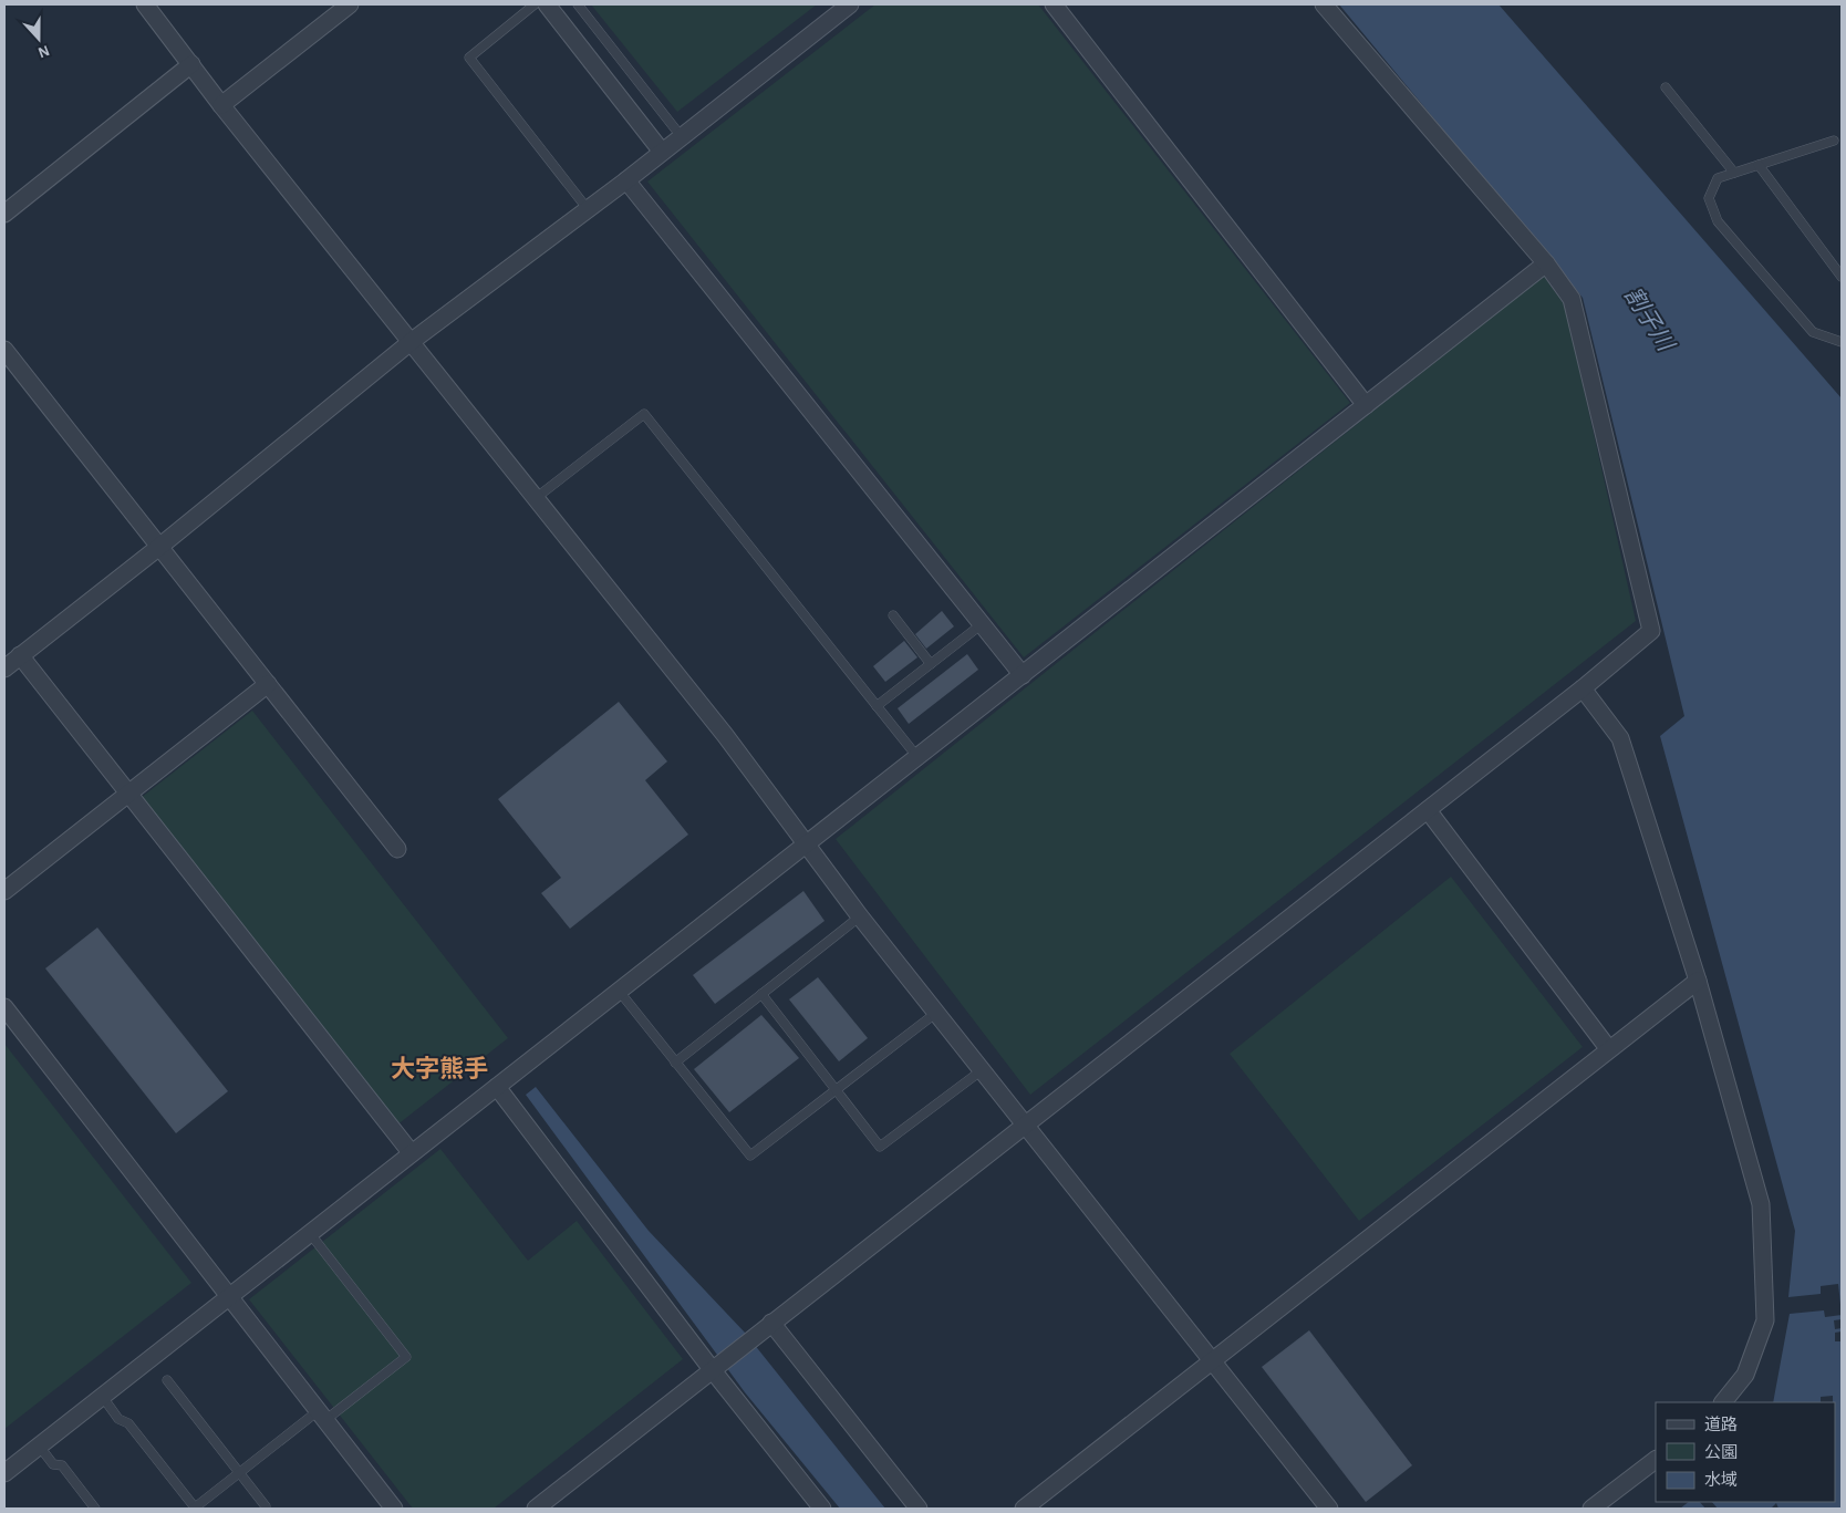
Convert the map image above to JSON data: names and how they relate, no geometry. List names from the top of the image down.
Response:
{
  "districts": ["大字熊手"],
  "water": ["割子川"],
  "legend": ["道路", "公園", "水域"],
  "north": "bottom"
}
